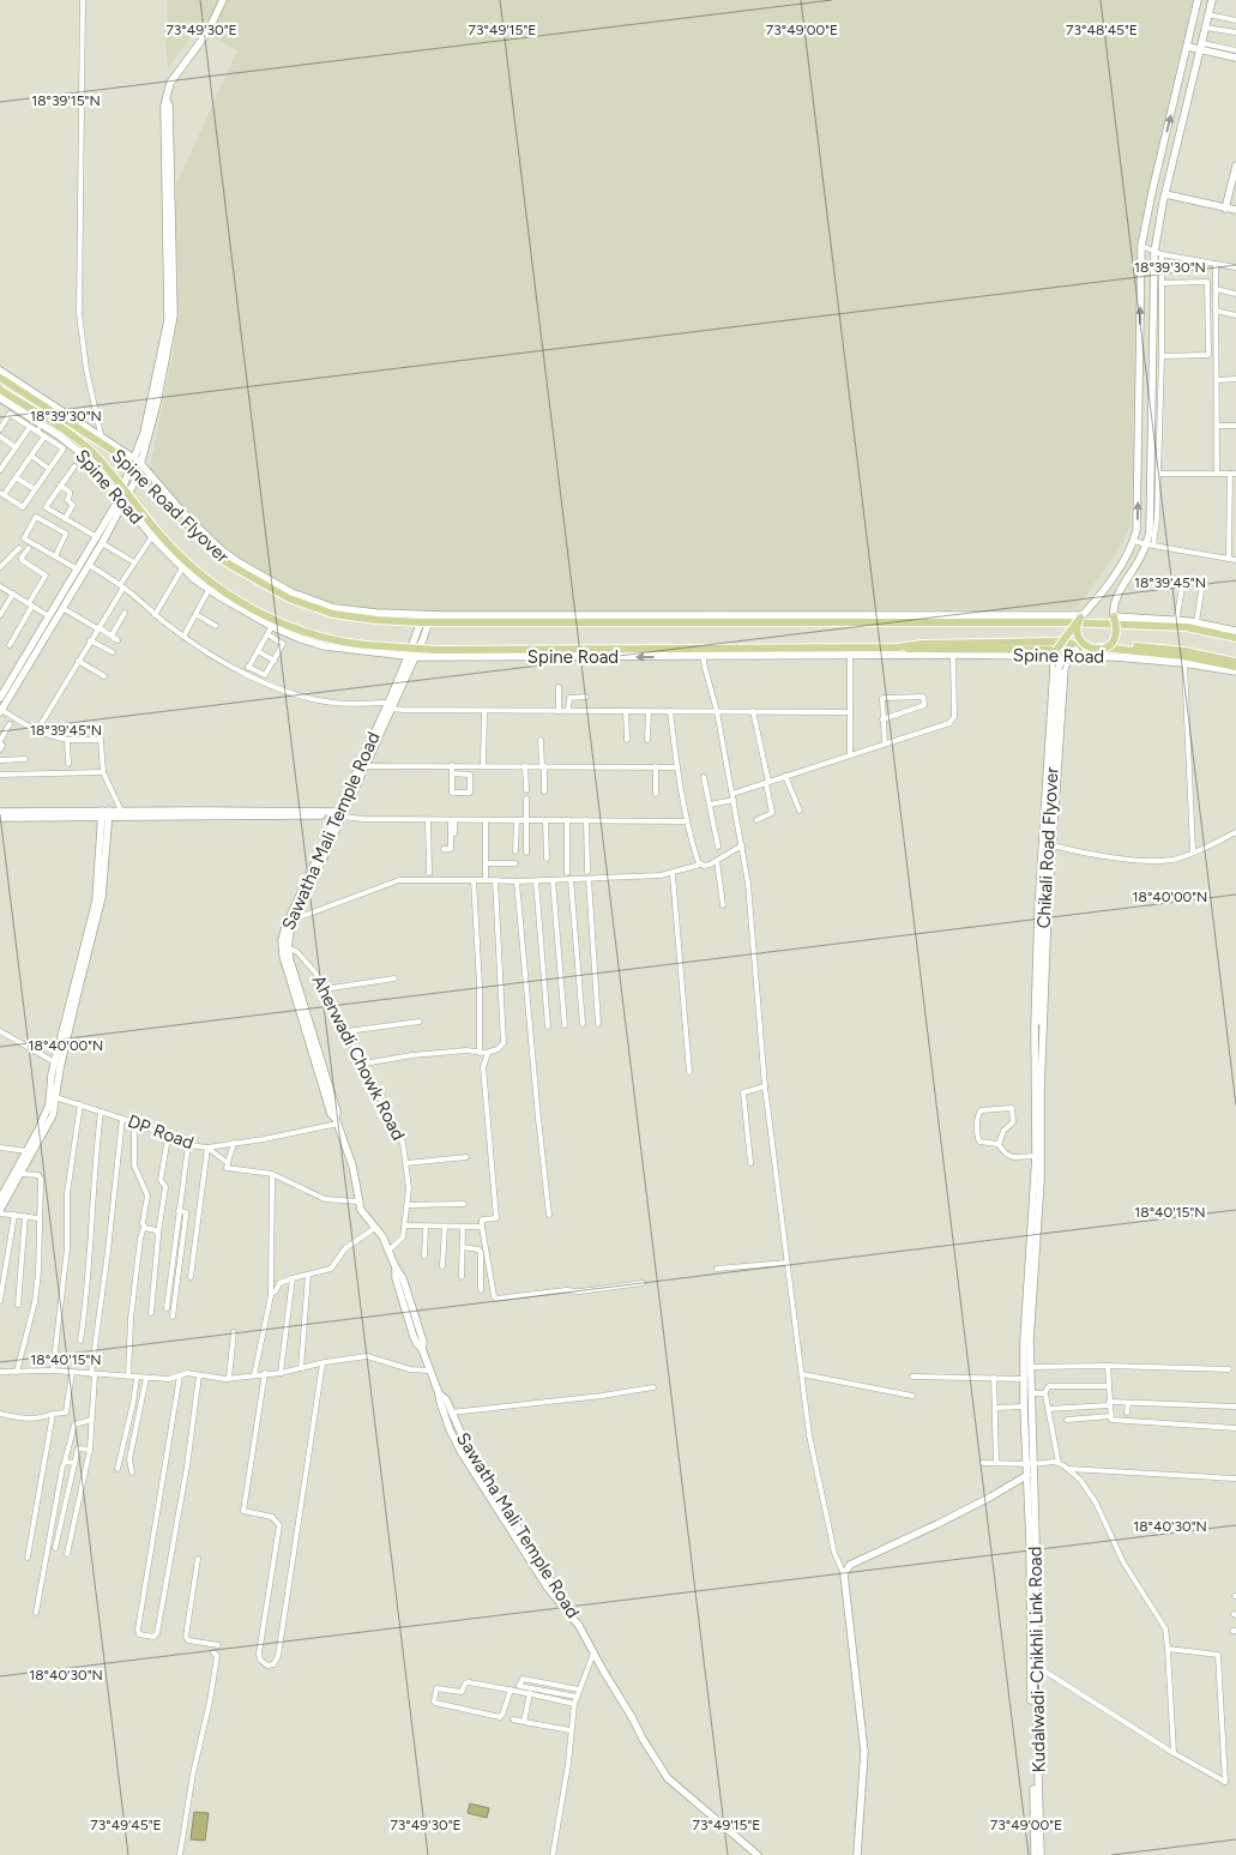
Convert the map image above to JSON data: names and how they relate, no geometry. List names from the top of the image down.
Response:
{
  "streets": {
    "main road": ["Spine Road", "Spine Road Flyover"],
    "street": [
      "Sawatha Mali Temple Road",
      "Chikali Road Flyover",
      "Aherwadi Chowk Road",
      "DP Road",
      "Kudalwadi-Chikhli Link Road"
    ]
  },
  "crossings": [
    ["Spine Road", "Spine Road Flyover"],
    ["Spine Road", "Sawatha Mali Temple Road"],
    ["Spine Road", "Chikali Road Flyover"],
    ["Spine Road Flyover", "Sawatha Mali Temple Road"],
    ["Sawatha Mali Temple Road", "Aherwadi Chowk Road"],
    ["Sawatha Mali Temple Road", "DP Road"]
  ],
  "coordinates": [
    "73°49'30\"E",
    "73°49'15\"E",
    "73°49'00\"E",
    "73°48'45\"E",
    "18°39'15\"N",
    "18°39'30\"N",
    "18°39'45\"N",
    "18°40'00\"N",
    "18°40'15\"N",
    "18°40'30\"N",
    "73°49'45\"E"
  ]
}
